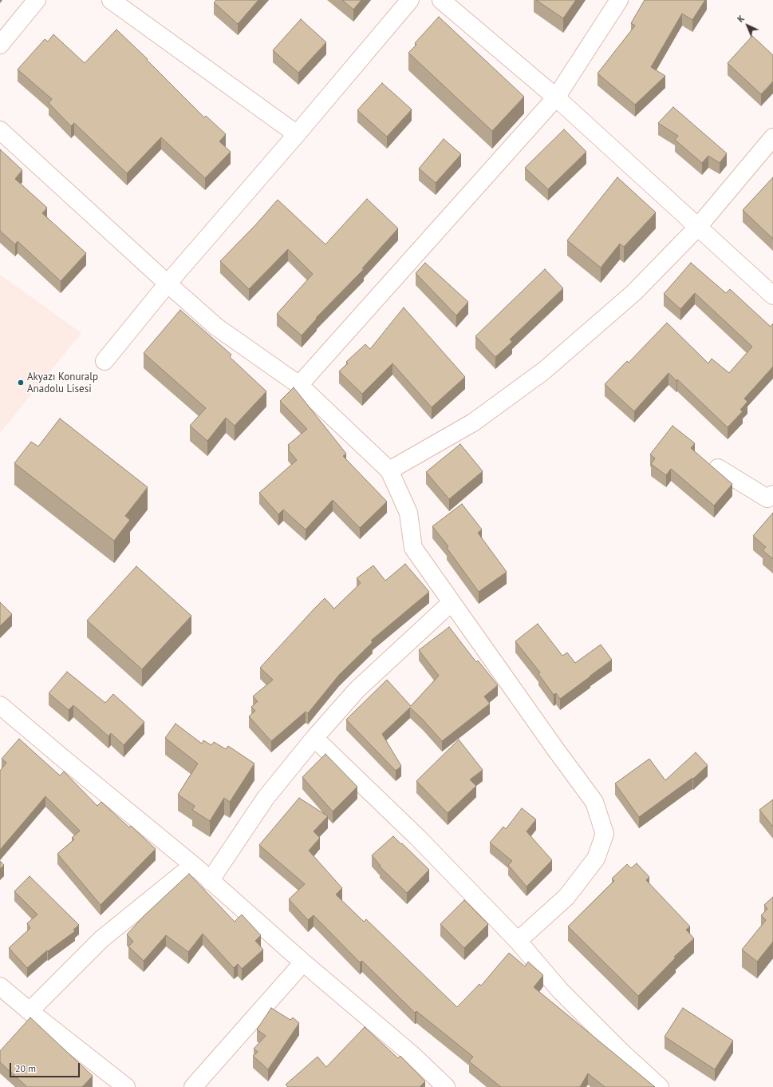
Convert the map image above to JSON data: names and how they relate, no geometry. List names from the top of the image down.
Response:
{
  "places": ["Akyazı Konuralp Anadolu Lisesi"],
  "scale_bar": "20 m",
  "north": "top left"
}
